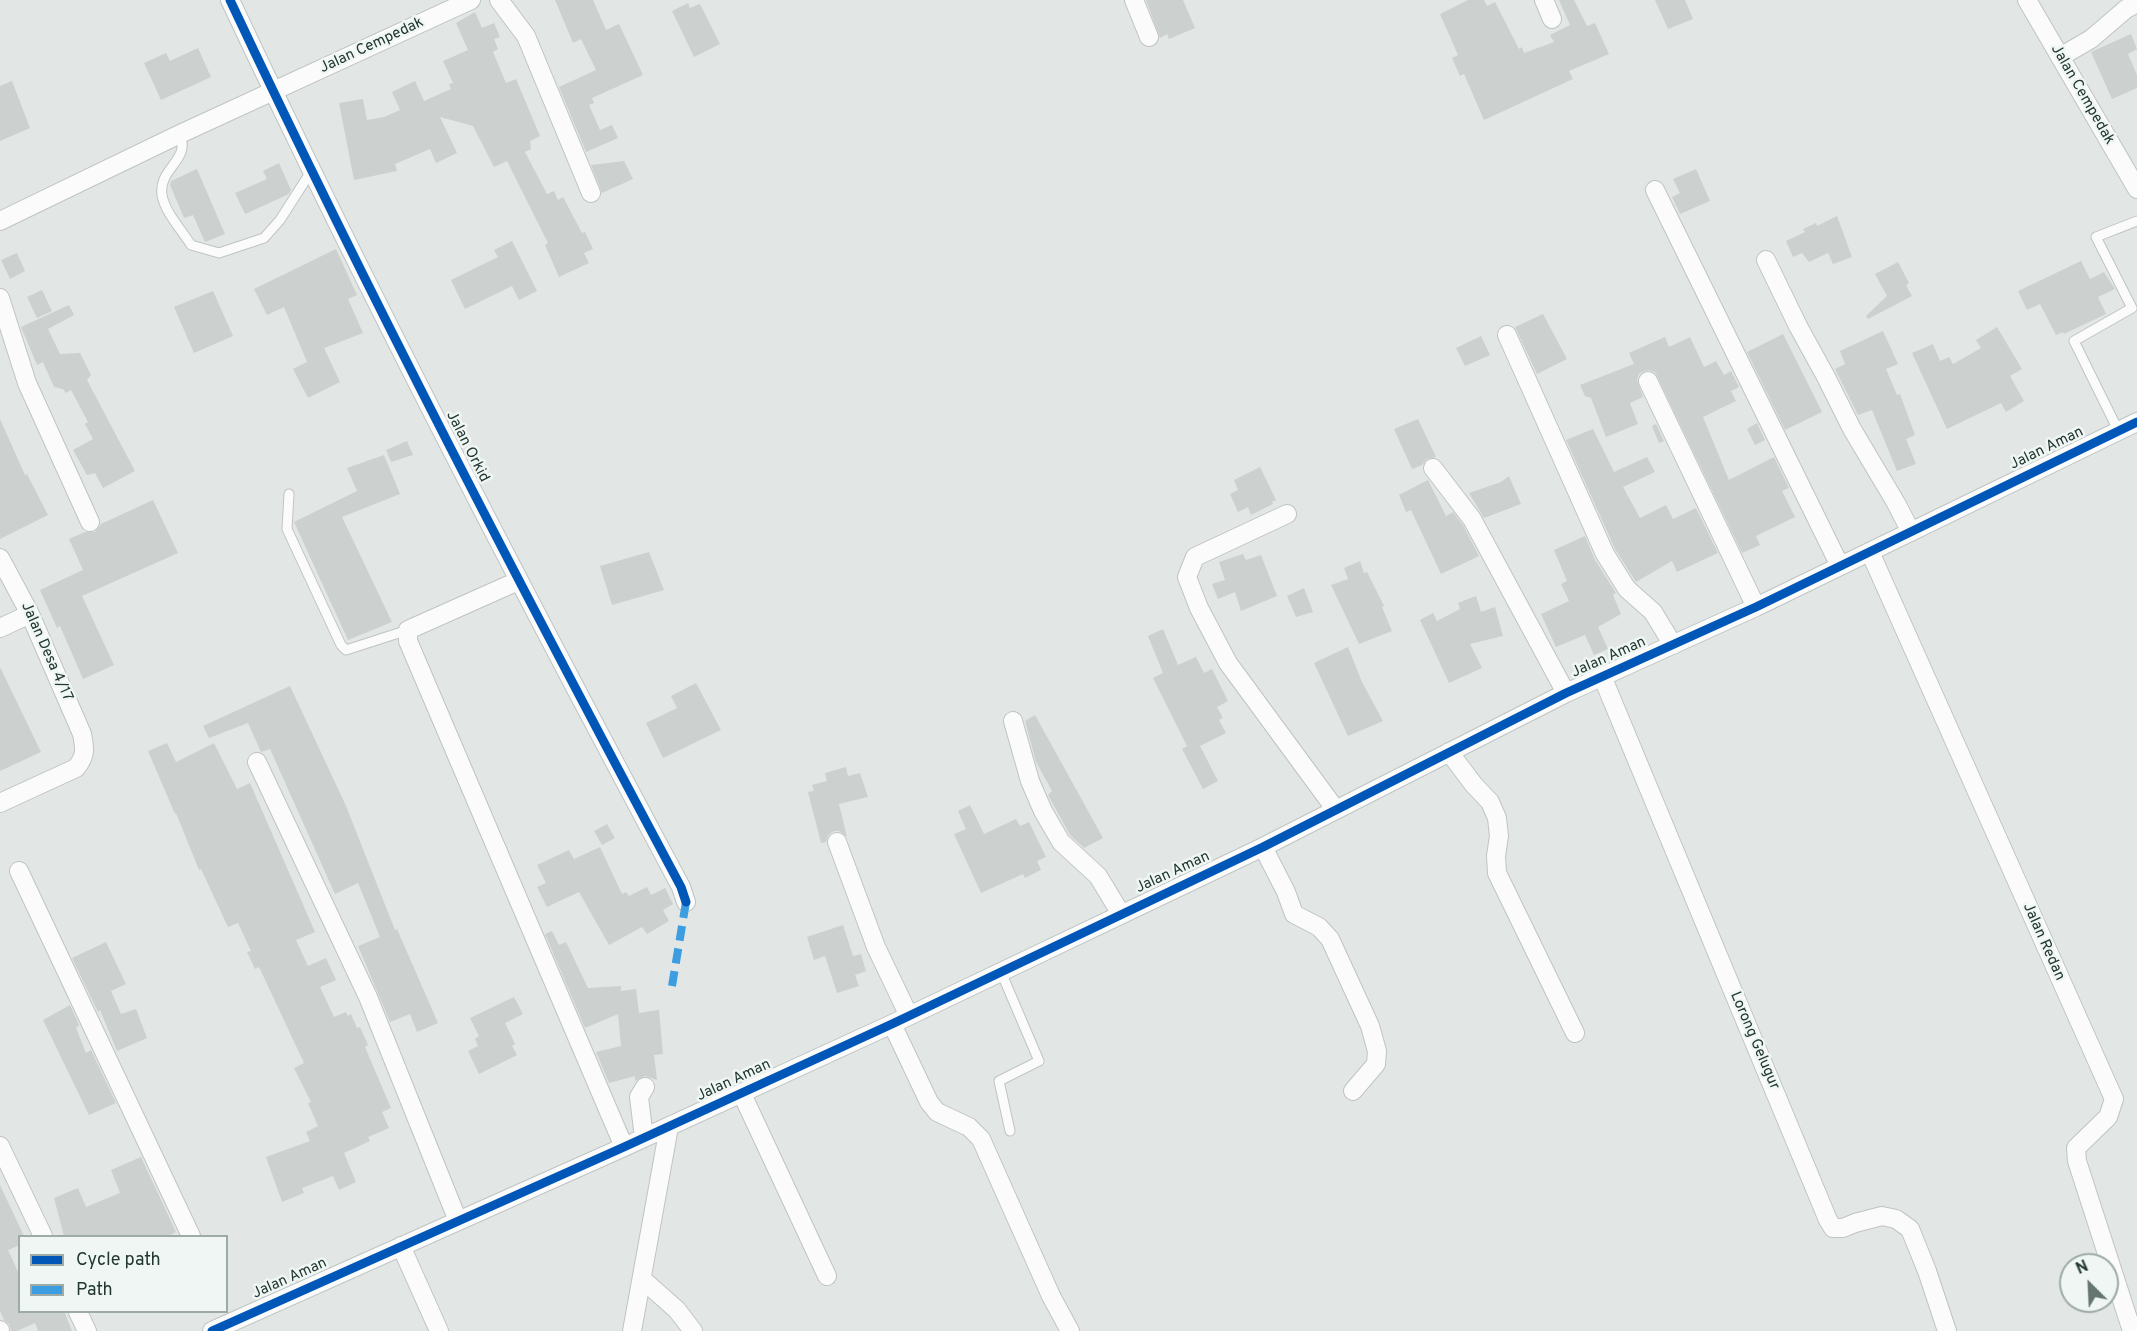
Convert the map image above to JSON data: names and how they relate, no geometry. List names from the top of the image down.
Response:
{
  "streets": {
    "street": [
      "Jalan Cempedak",
      "Jalan Orkid",
      "Jalan Aman",
      "Jalan Desa 4/17",
      "Jalan Redan",
      "Lorong Gelugur"
    ]
  },
  "crossings": [
    ["Jalan Cempedak", "Jalan Orkid"],
    ["Jalan Aman", "Jalan Redan"],
    ["Jalan Aman", "Lorong Gelugur"]
  ],
  "legend": ["Cycle path", "Path"],
  "north": "top left"
}
